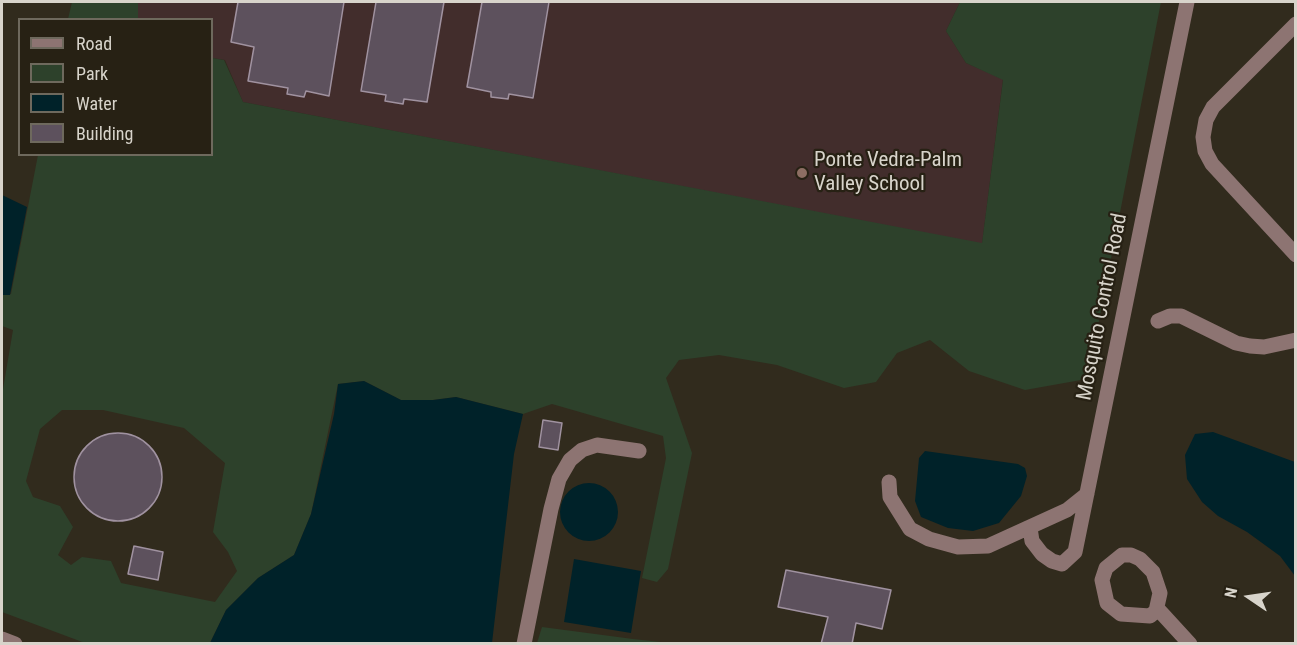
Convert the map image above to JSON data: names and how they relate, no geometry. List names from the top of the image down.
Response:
{
  "streets": {
    "street": ["Mosquito Control Road"]
  },
  "places": ["Ponte Vedra-Palm Valley School"],
  "legend": [
    "Road",
    "Park",
    "Water",
    "Building"
  ],
  "north": "left"
}
